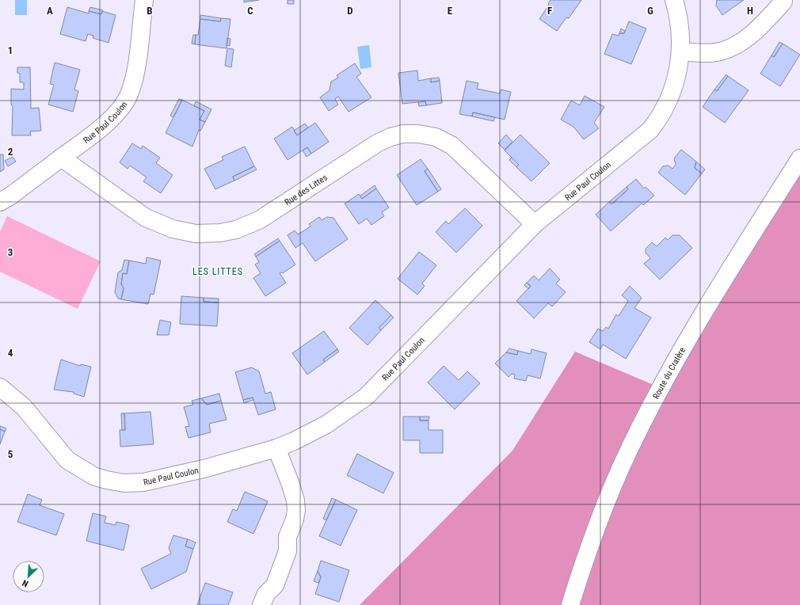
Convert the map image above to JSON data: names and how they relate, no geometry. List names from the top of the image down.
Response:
{
  "streets": {
    "street": ["Rue Paul Coulon", "Rue des Littes", "Route du Cratère"]
  },
  "crossings": [
    ["Rue Paul Coulon", "Rue des Littes"]
  ],
  "districts": ["LES LITTES"],
  "north": "bottom left",
  "grid": {
    "columns": [
      "A",
      "B",
      "C",
      "D",
      "E",
      "F",
      "G",
      "H"
    ],
    "rows": [
      "1",
      "2",
      "3",
      "4",
      "5"
    ]
  }
}
